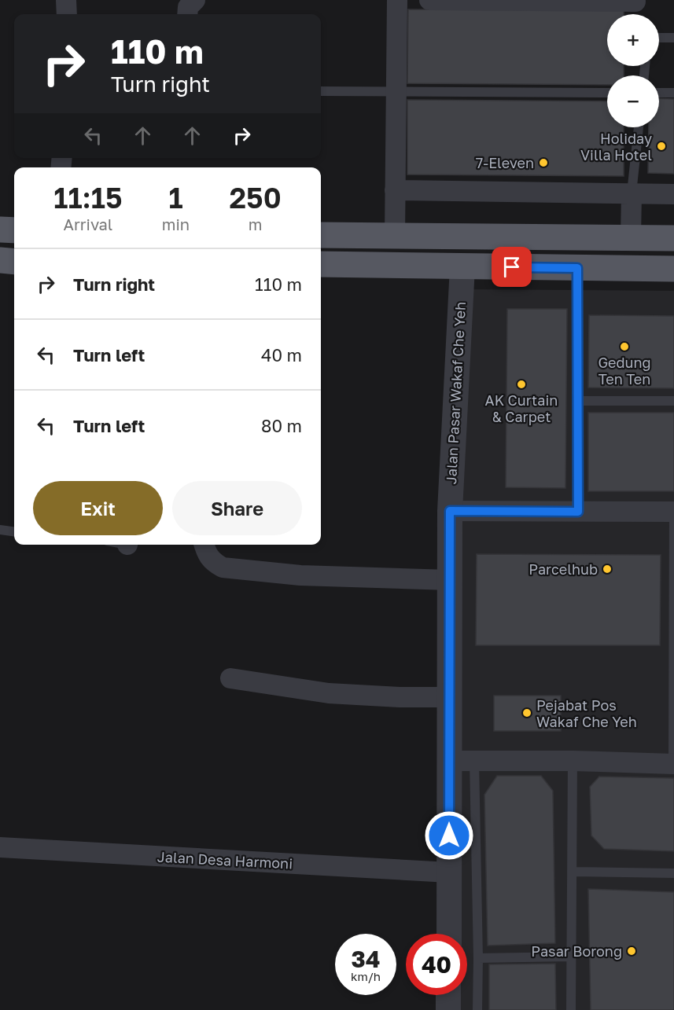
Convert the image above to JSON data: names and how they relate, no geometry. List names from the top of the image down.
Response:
{
  "streets": {
    "street": ["Jalan Pasar Wakaf Che Yeh", "Jalan Desa Harmoni"]
  },
  "crossings": [
    ["Jalan Pasar Wakaf Che Yeh", "Jalan Desa Harmoni"]
  ],
  "places": [
    "Holiday Villa Hotel",
    "7-Eleven",
    "Gedung Ten Ten",
    "AK Curtain & Carpet",
    "Parcelhub",
    "Pejabat Pos Wakaf Che Yeh",
    "Pasar Borong"
  ],
  "page": {
    "map_buttons": ["+", "−"],
    "turn": ["110 m", "Turn right"],
    "eta": [
      "11:15",
      "Arrival",
      "1",
      "min",
      "250",
      "m"
    ],
    "list": [
      {
        "name": "Turn right",
        "value": "110 m"
      },
      {
        "name": "Turn left",
        "value": "40 m"
      },
      {
        "name": "Turn left",
        "value": "80 m"
      }
    ],
    "buttons": ["Exit", "Share"],
    "speed": "34 km/h",
    "limit": "40"
  }
}
